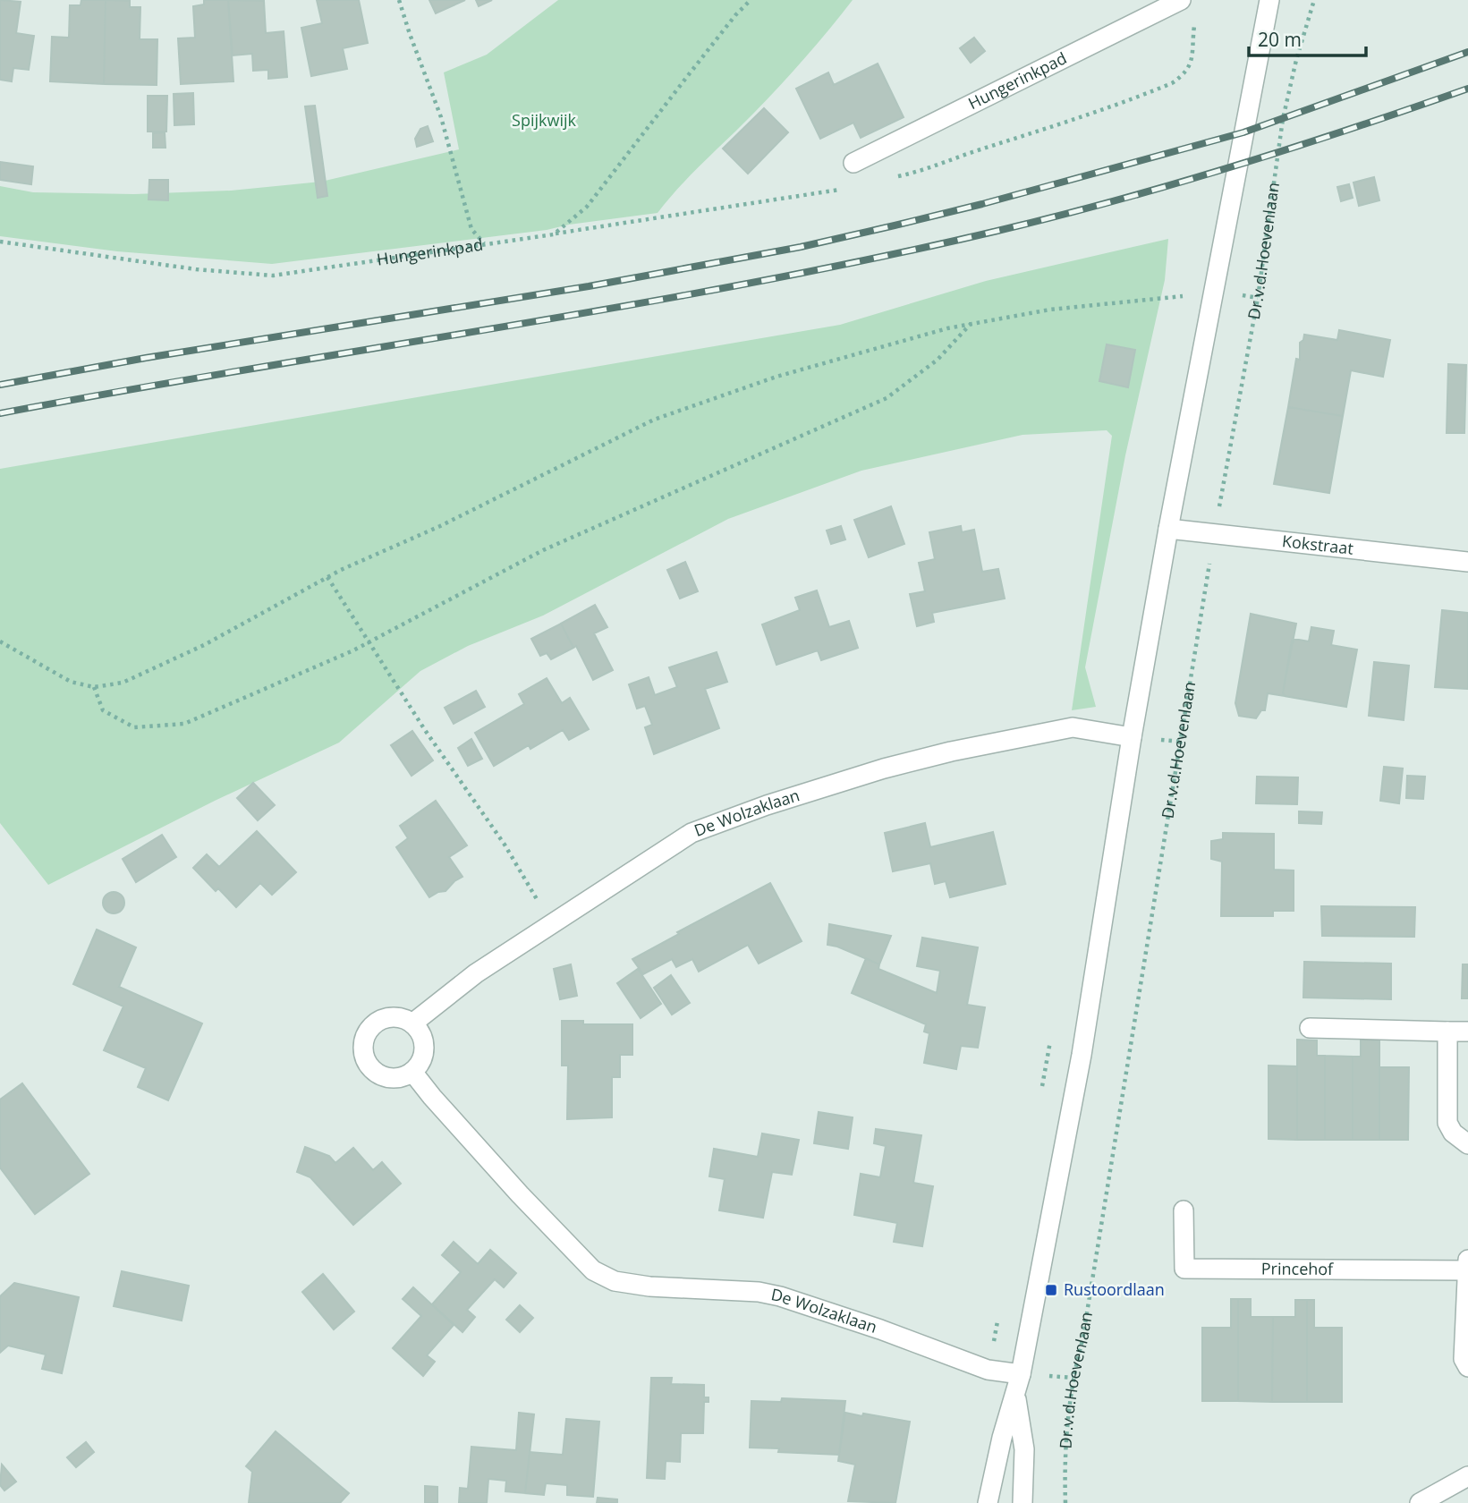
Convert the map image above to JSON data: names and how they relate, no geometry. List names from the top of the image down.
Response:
{
  "streets": {
    "street": [
      "Hungerinkpad",
      "Kokstraat",
      "De Wolzaklaan",
      "Princehof"
    ],
    "path": ["Dr.v.d.Hoevenlaan"]
  },
  "crossings": [
    ["Dr.v.d.Hoevenlaan", "Kokstraat"]
  ],
  "parks": ["Spijkwijk"],
  "places": {
    "transit": ["Rustoordlaan"]
  },
  "scale_bar": "20 m"
}
